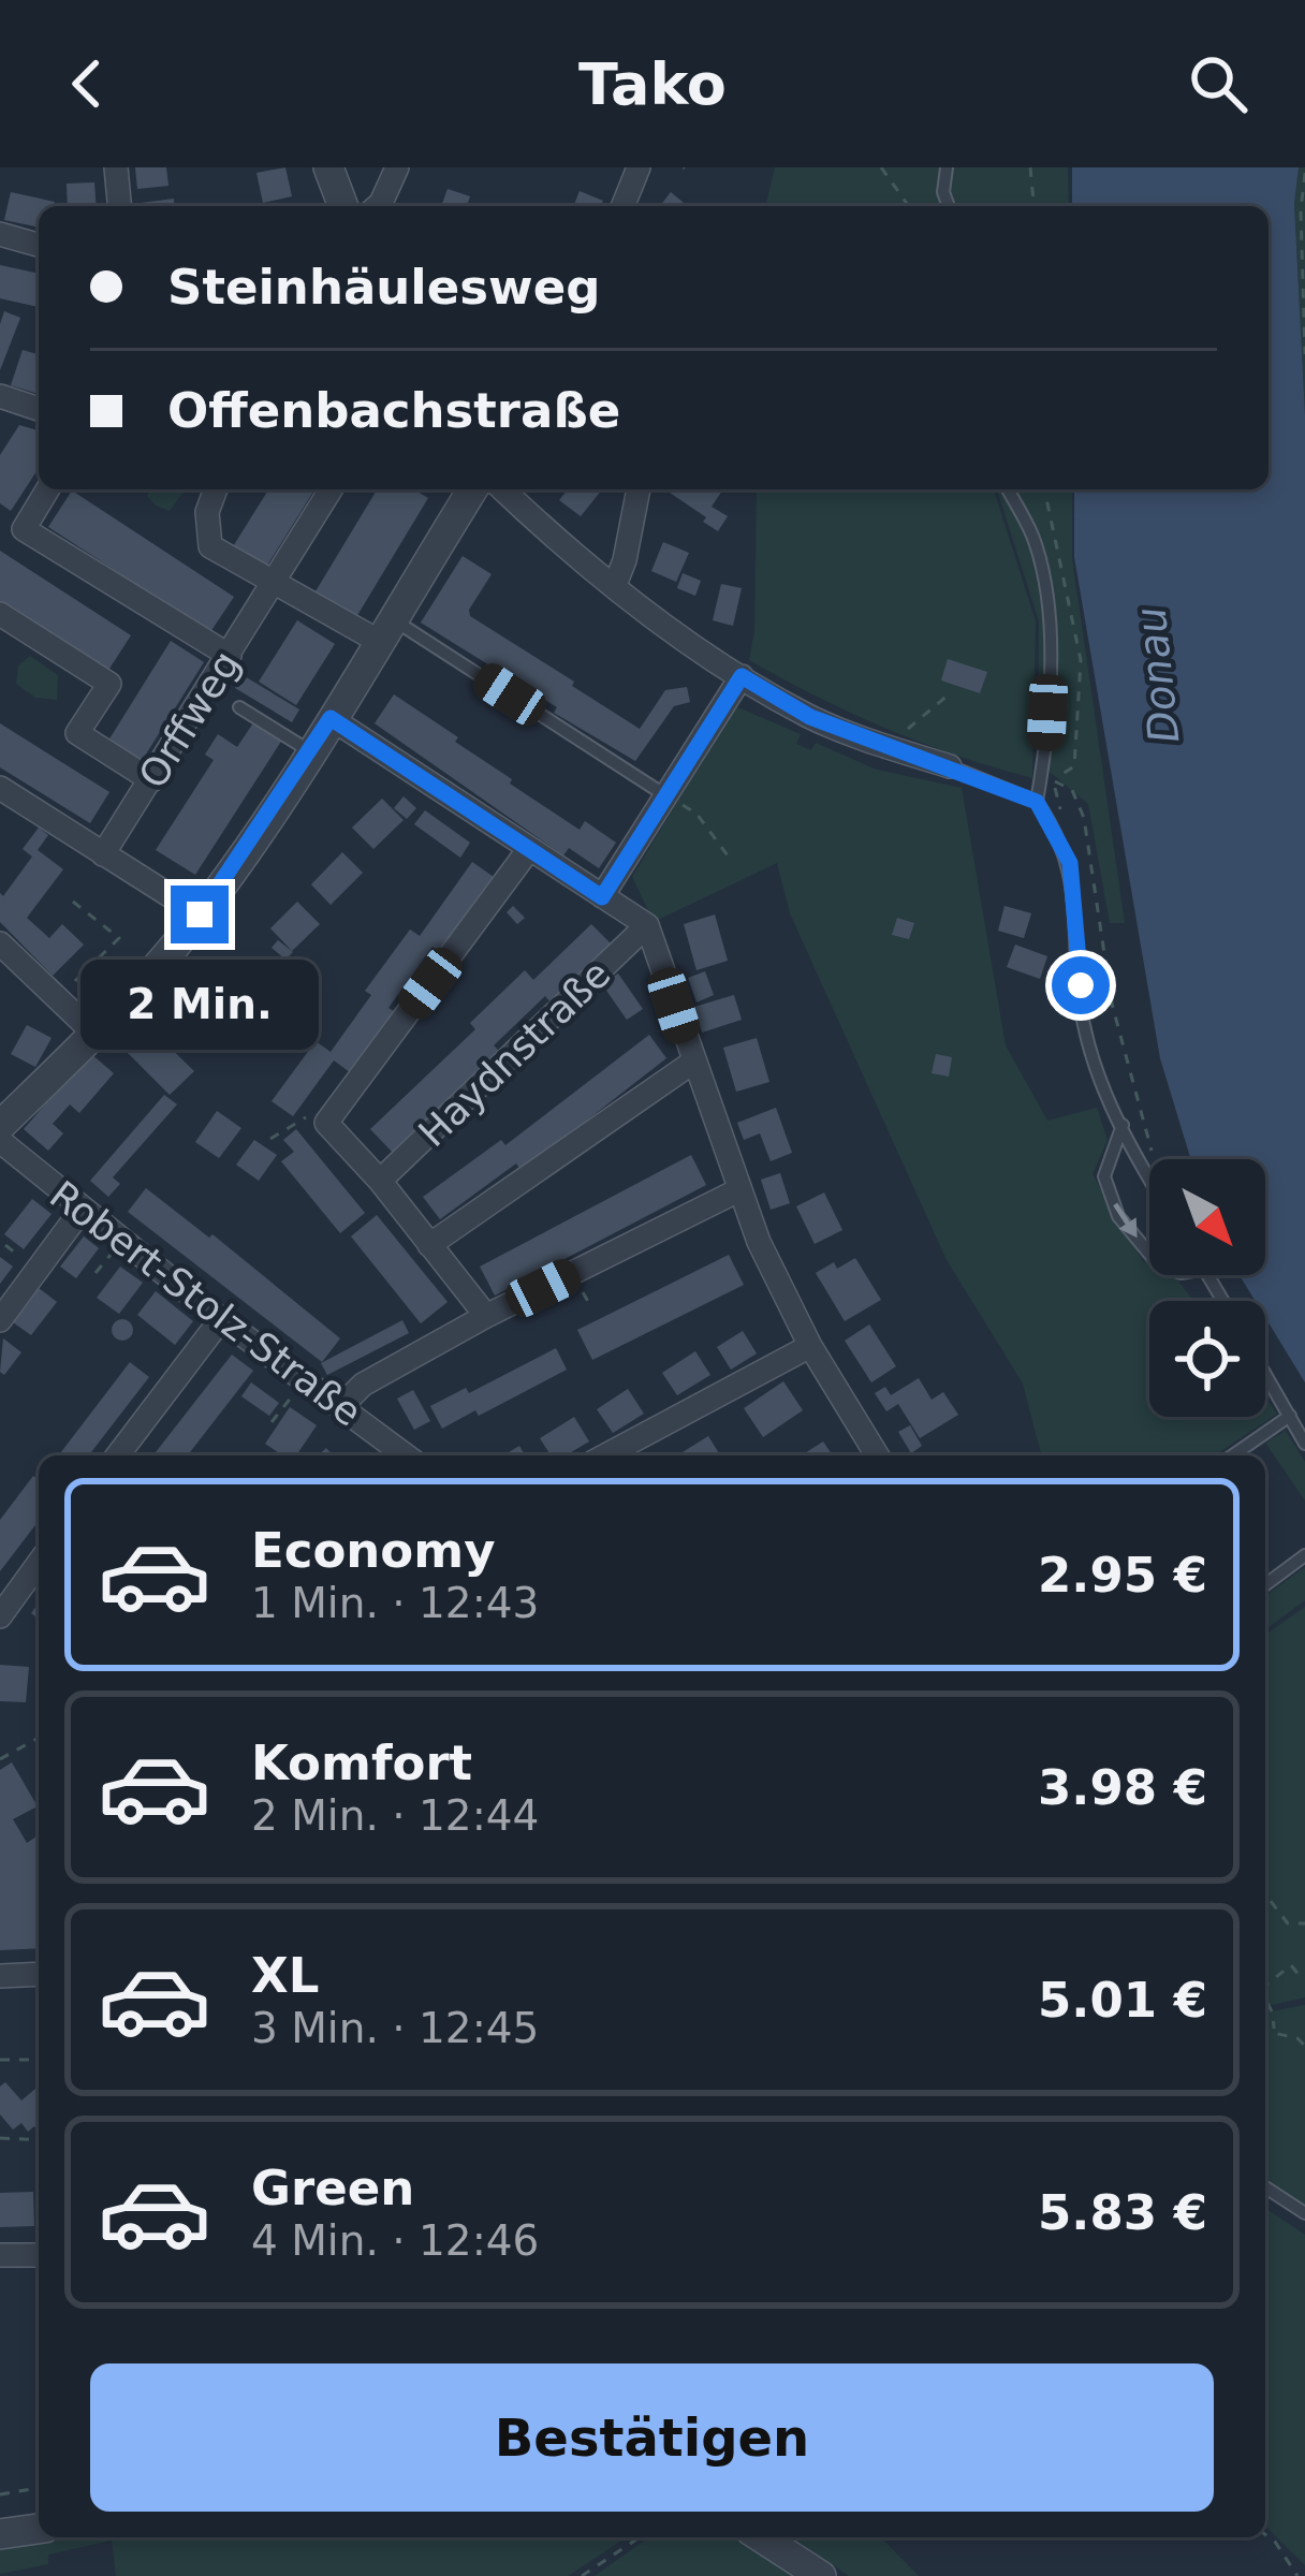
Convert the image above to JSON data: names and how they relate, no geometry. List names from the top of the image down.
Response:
{
  "streets": {
    "street": ["Orffweg", "Haydnstraße", "Robert-Stolz-Straße"]
  },
  "water": ["Donau"],
  "north": "bottom right",
  "page": {
    "header": "Tako",
    "banner": ["Steinhäulesweg", "Offenbachstraße"],
    "bubble": "2 Min.",
    "list": [
      {
        "name": "Economy",
        "note": "1 Min. · 12:43",
        "value": "2.95 €"
      },
      {
        "name": "Komfort",
        "note": "2 Min. · 12:44",
        "value": "3.98 €"
      },
      {
        "name": "XL",
        "note": "3 Min. · 12:45",
        "value": "5.01 €"
      },
      {
        "name": "Green",
        "note": "4 Min. · 12:46",
        "value": "5.83 €"
      }
    ],
    "buttons": "Bestätigen"
  }
}
